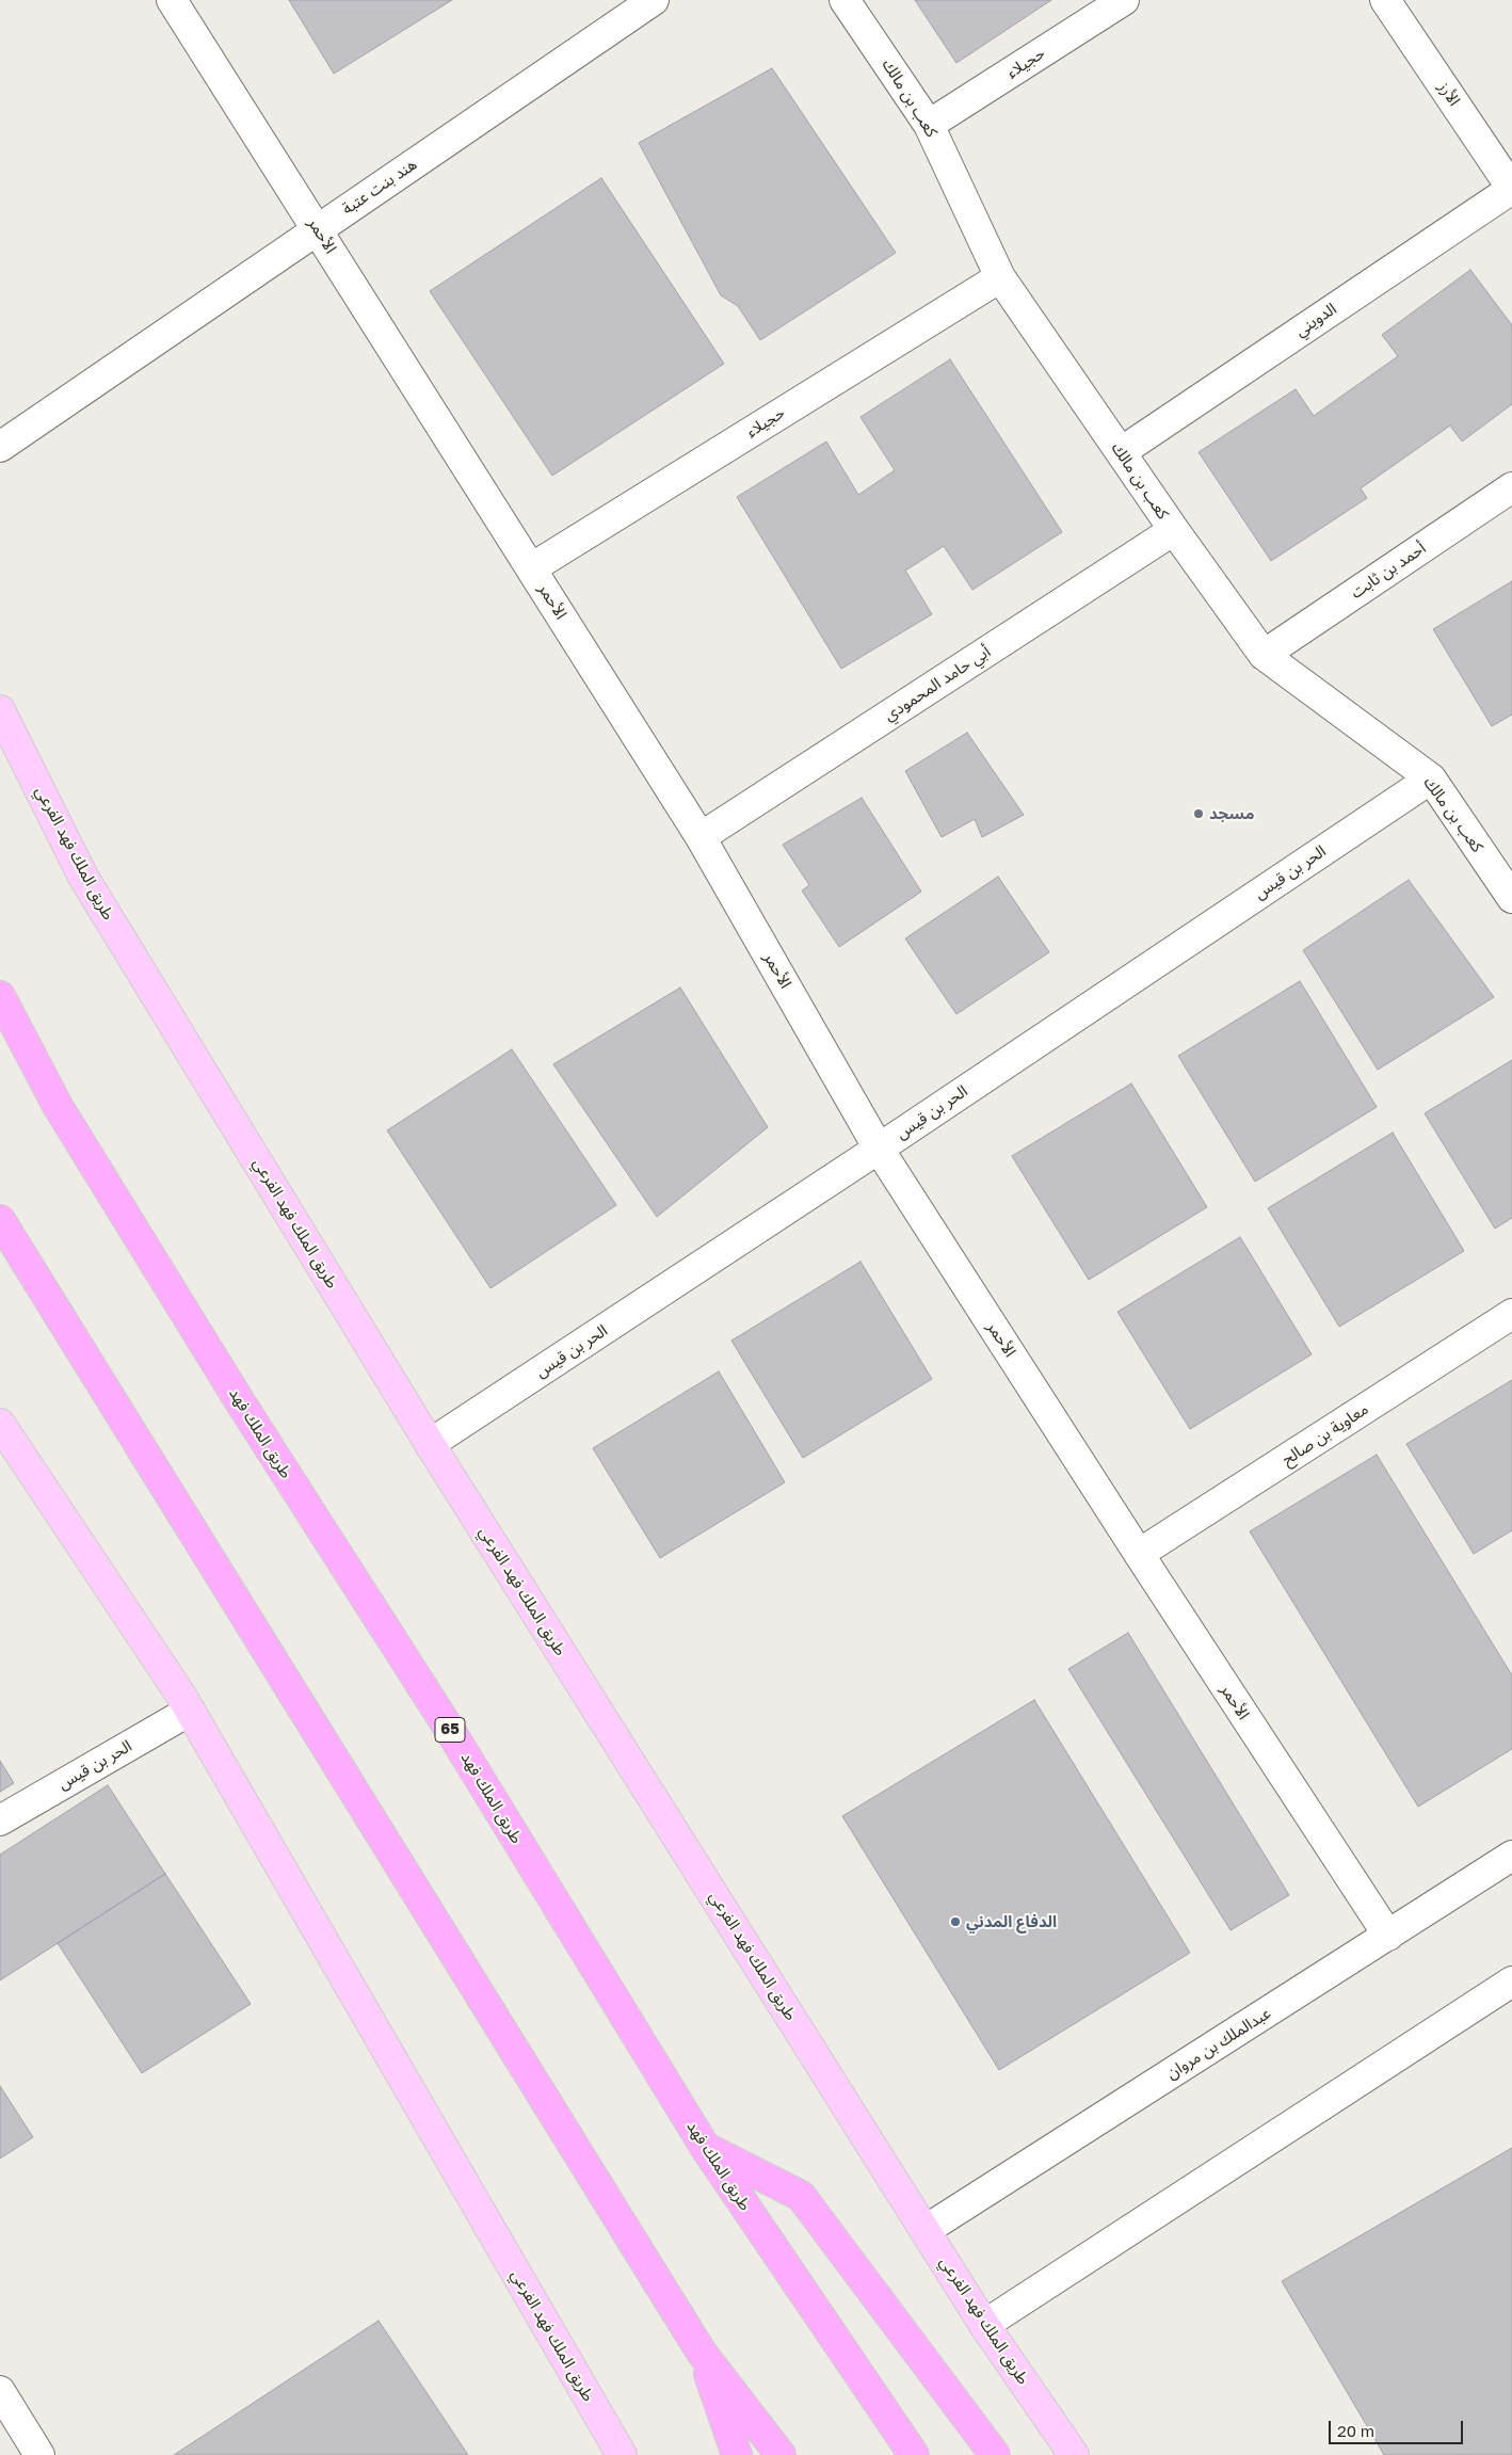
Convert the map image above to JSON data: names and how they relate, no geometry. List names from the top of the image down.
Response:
{
  "streets": {
    "highway": ["طريق الملك فهد", "65"],
    "main road": ["طريق الملك فهد الفرعي"],
    "street": [
      "حجيلاء",
      "الأرز",
      "كعب بن مالك",
      "هند بنت عتبة",
      "الأحمر",
      "الدويني",
      "أحمد بن ثابت",
      "أبي حامد المحمودي",
      "الحر بن قيس",
      "معاوية بن صالح",
      "عبدالملك بن مروان"
    ]
  },
  "crossings": [
    ["حجيلاء", "كعب بن مالك"],
    ["حجيلاء", "الأحمر"],
    ["الأرز", "الدويني"],
    ["كعب بن مالك", "الدويني"],
    ["كعب بن مالك", "أحمد بن ثابت"],
    ["كعب بن مالك", "أبي حامد المحمودي"],
    ["كعب بن مالك", "الحر بن قيس"],
    ["هند بنت عتبة", "الأحمر"],
    ["الأحمر", "أبي حامد المحمودي"],
    ["الأحمر", "الحر بن قيس"],
    ["الأحمر", "معاوية بن صالح"],
    ["الأحمر", "عبدالملك بن مروان"],
    ["طريق الملك فهد الفرعي", "الحر بن قيس"],
    ["طريق الملك فهد الفرعي", "عبدالملك بن مروان"]
  ],
  "places": ["مسجد", "الدفاع المدني"],
  "scale_bar": "20 m"
}
